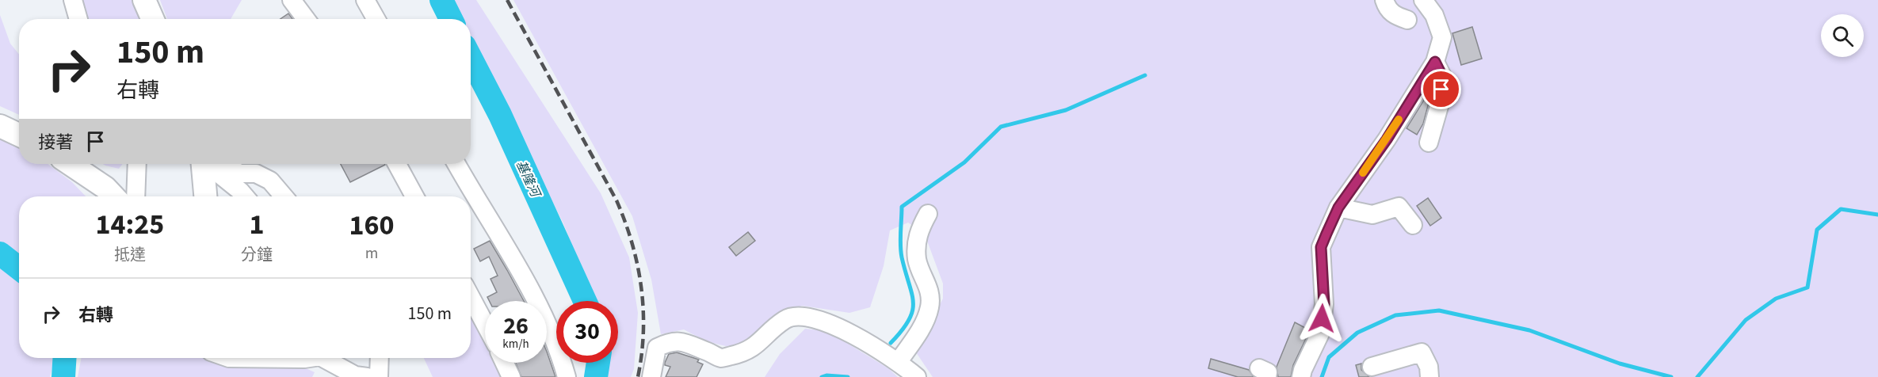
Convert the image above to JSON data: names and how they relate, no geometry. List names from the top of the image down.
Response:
{
  "water": ["基隆河"],
  "page": {
    "turn": ["150 m", "右轉"],
    "then": "接著",
    "eta": [
      "14:25",
      "抵達",
      "1",
      "分鐘",
      "160",
      "m"
    ],
    "list": [
      {
        "name": "右轉",
        "value": "150 m"
      }
    ],
    "speed": "26 km/h",
    "limit": "30"
  }
}
